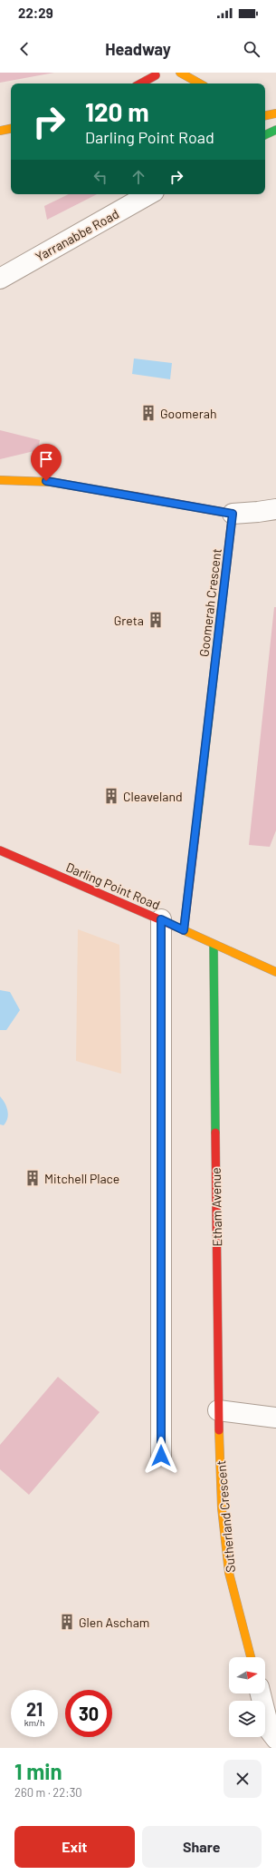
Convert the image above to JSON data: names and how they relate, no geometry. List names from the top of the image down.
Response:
{
  "streets": {
    "street": [
      "Yarranabbe Road",
      "Goomerah Crescent",
      "Darling Point Road",
      "Etham Avenue",
      "Sutherland Crescent"
    ]
  },
  "crossings": [
    ["Goomerah Crescent", "Darling Point Road"],
    ["Darling Point Road", "Etham Avenue"],
    ["Etham Avenue", "Sutherland Crescent"]
  ],
  "places": {
    "building": [
      "Goomerah",
      "Greta",
      "Cleaveland",
      "Mitchell Place",
      "Glen Ascham"
    ]
  },
  "north": "right",
  "page": {
    "status": "22:29",
    "header": "Headway",
    "turn": ["120 m", "Darling Point Road"],
    "speed": "21 km/h",
    "limit": "30",
    "heading": ["1 min", "260 m · 22:30"],
    "buttons": ["Exit", "Share"]
  }
}
